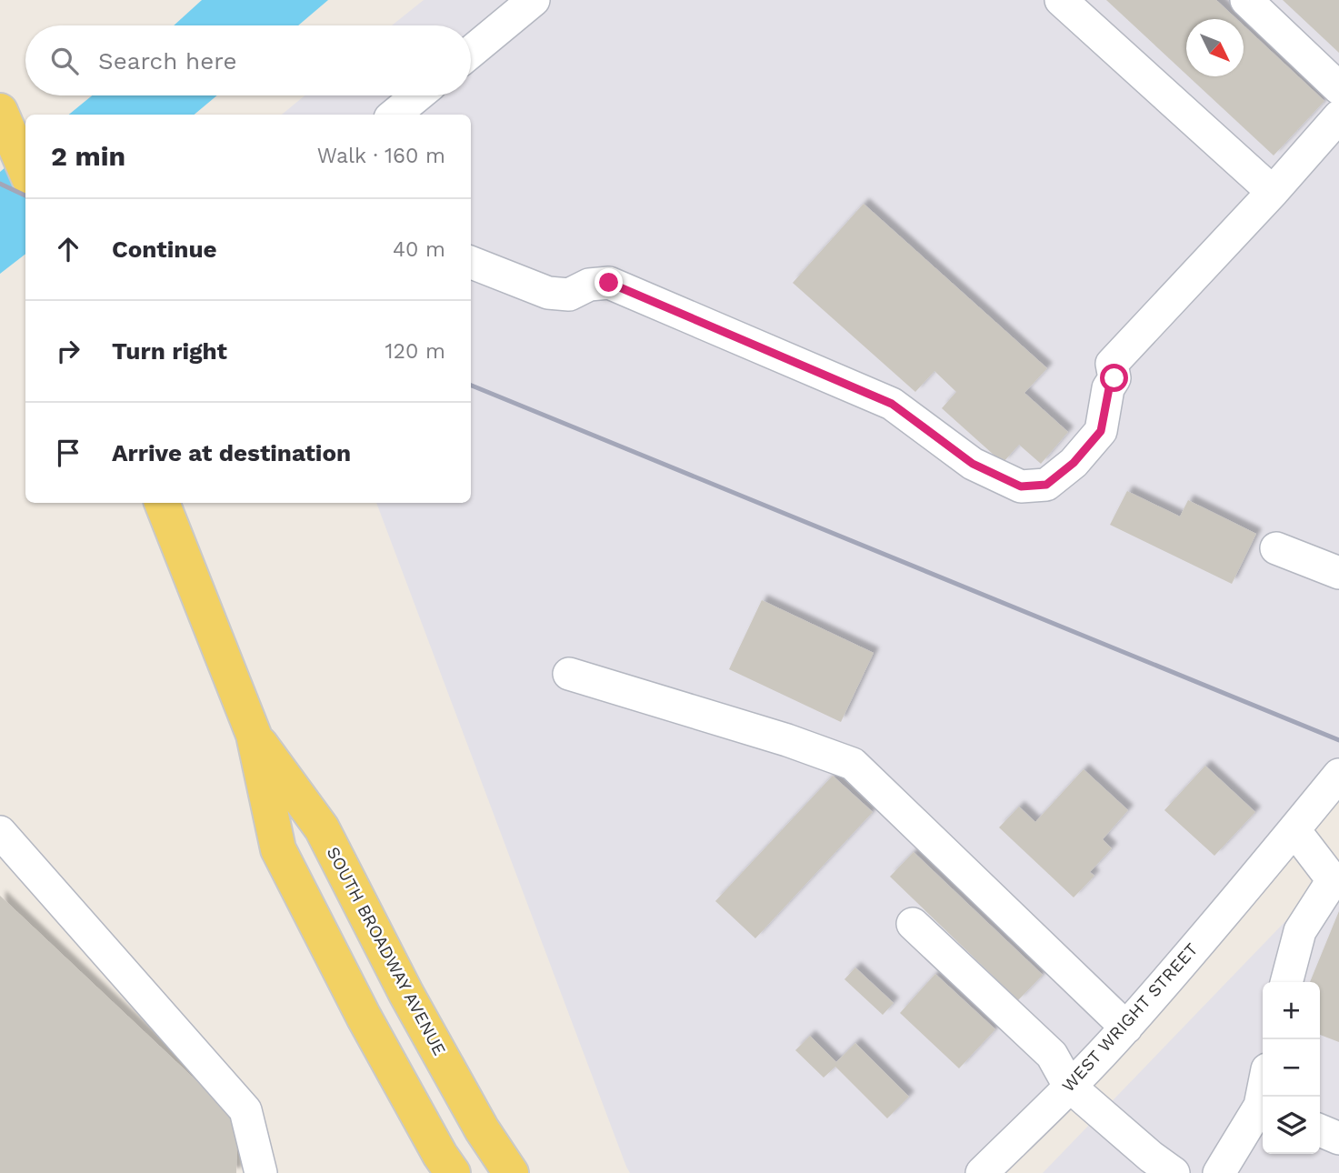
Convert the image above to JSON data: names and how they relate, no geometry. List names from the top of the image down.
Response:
{
  "streets": {
    "main road": ["SOUTH BROADWAY AVENUE"],
    "street": ["WEST WRIGHT STREET"]
  },
  "north": "bottom right",
  "page": {
    "search": "Search here",
    "heading": ["2 min", "Walk · 160 m"],
    "list": [
      ["Continue", "40 m"],
      ["Turn right", "120 m"],
      "Arrive at destination"
    ],
    "map_buttons": ["+", "−"]
  }
}
